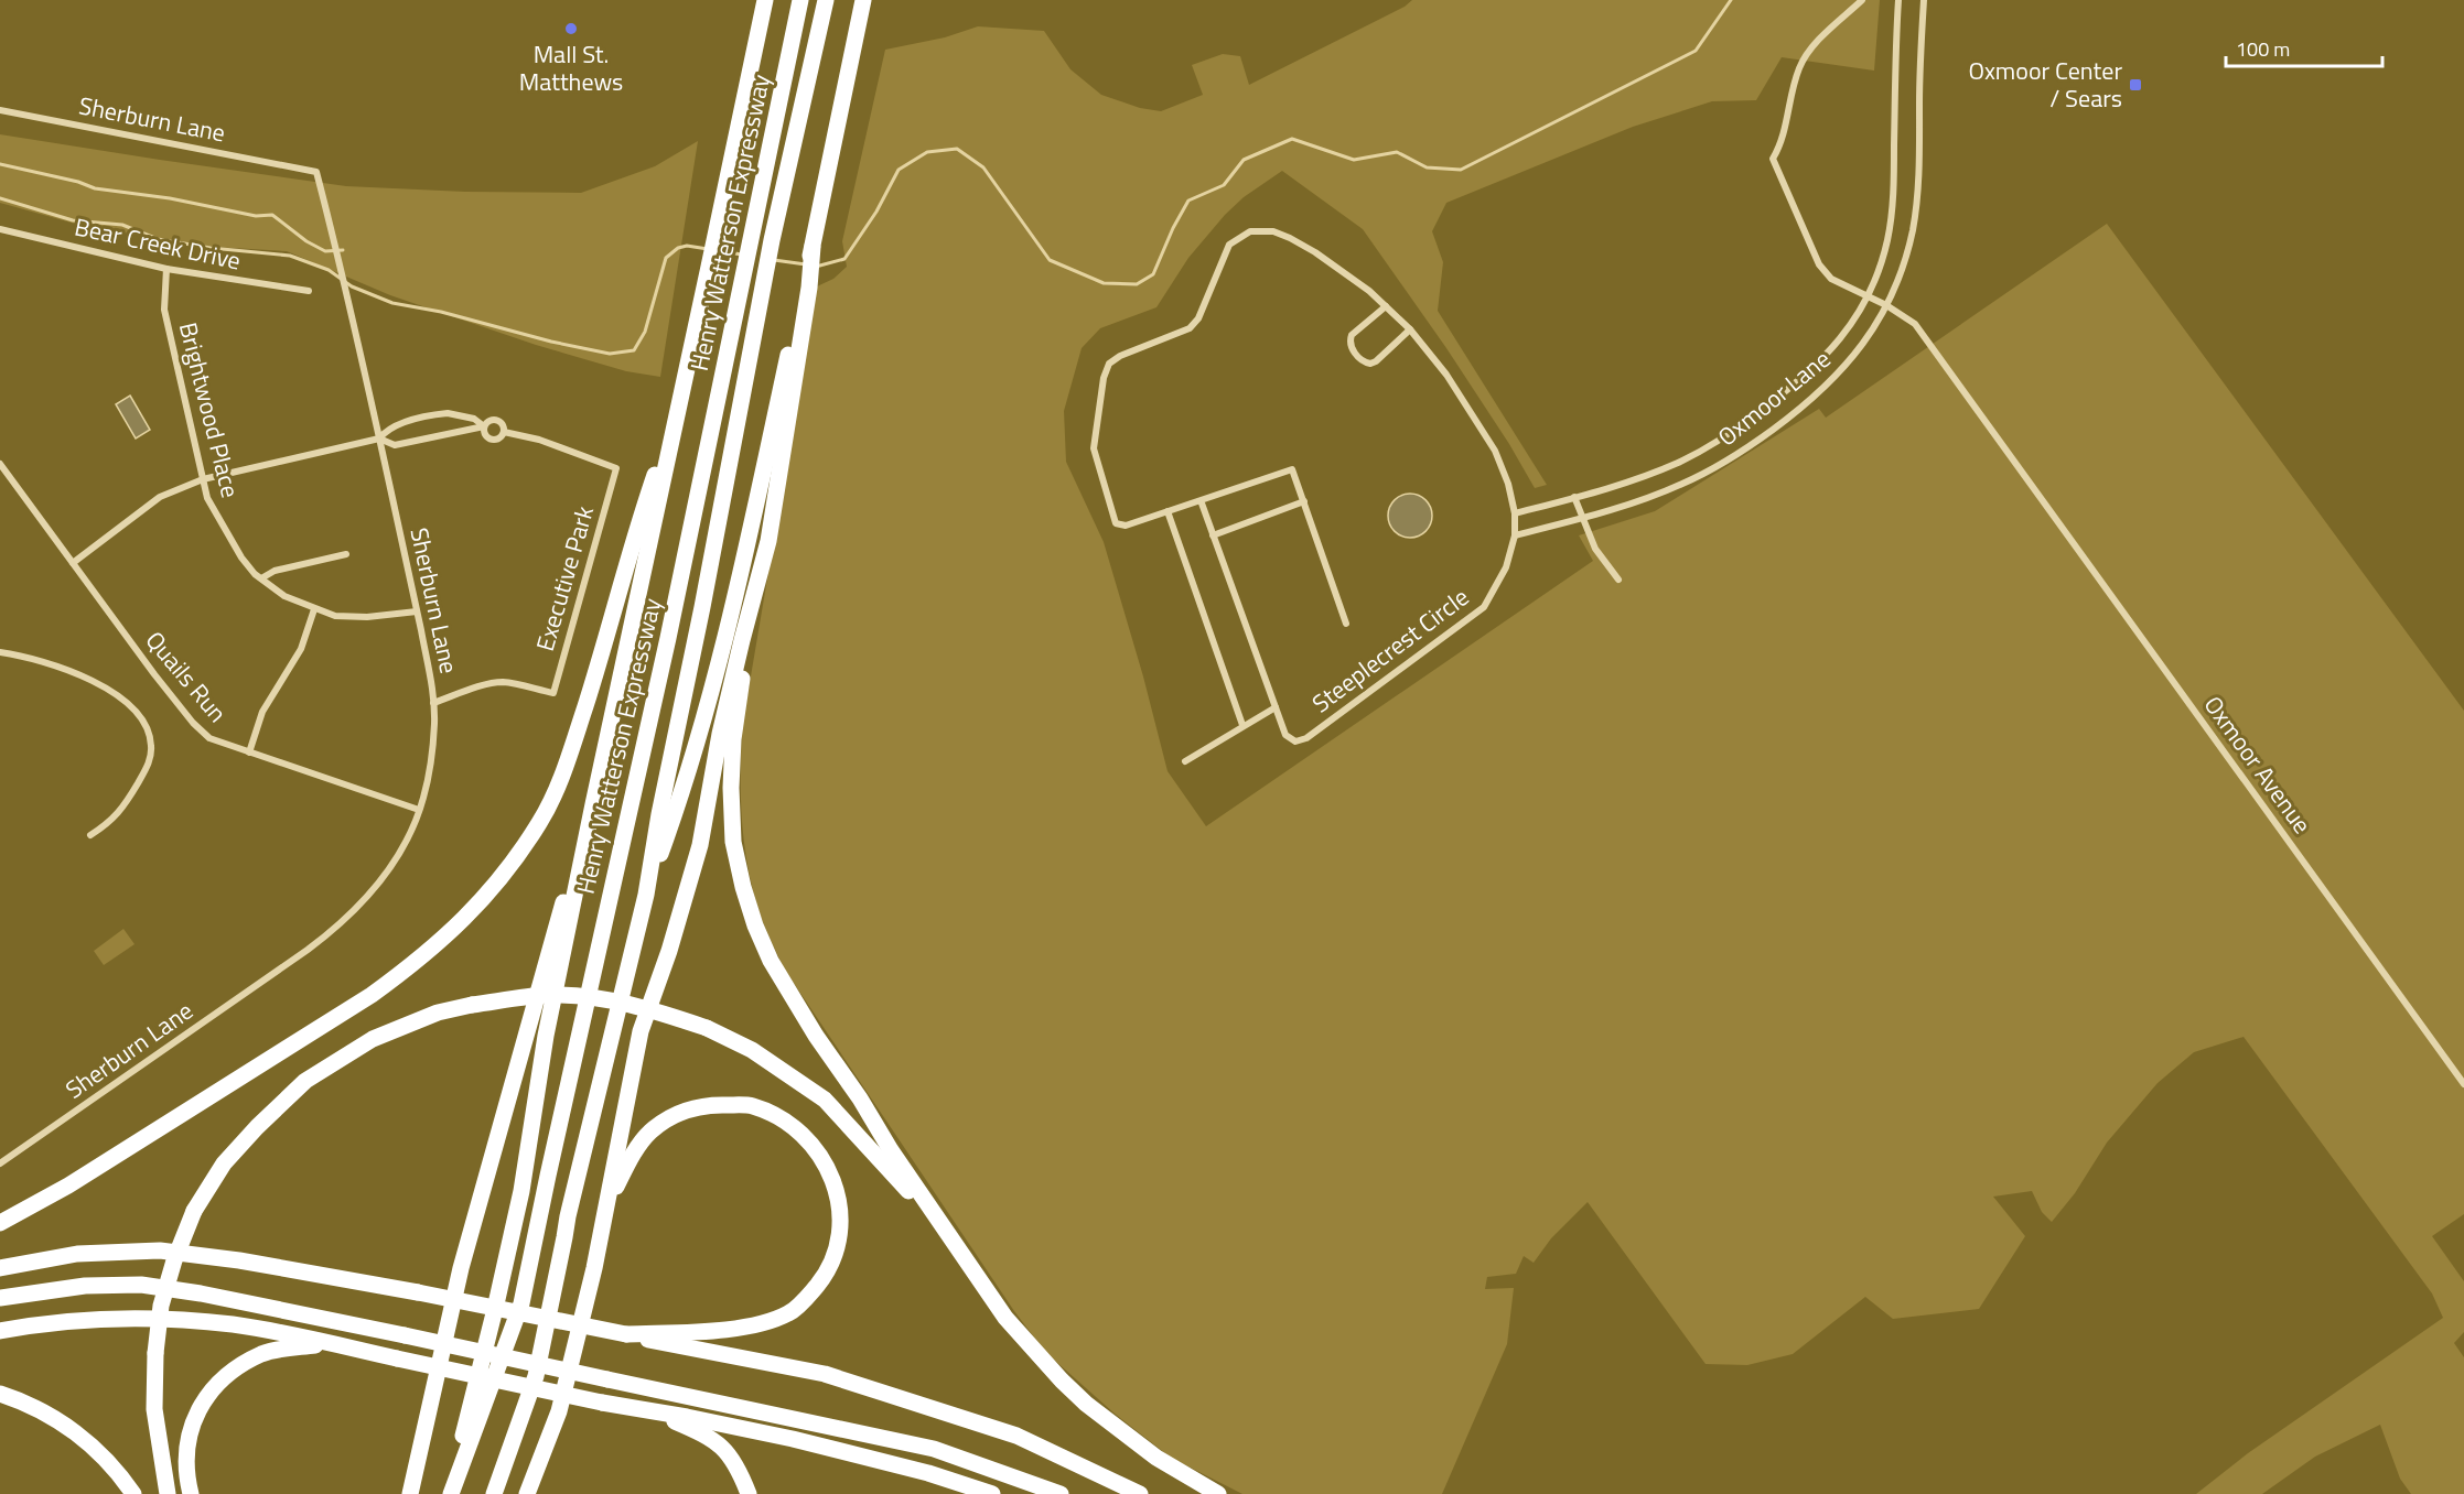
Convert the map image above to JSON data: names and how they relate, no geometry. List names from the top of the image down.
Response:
{
  "streets": {
    "highway": ["Henry Watterson Expressway"],
    "street": [
      "Sherburn Lane",
      "Bear Creek Drive",
      "Oxmoor Lane",
      "Brightwood Place",
      "Executive Park",
      "Steeplecrest Circle",
      "Quails Run",
      "Oxmoor Avenue"
    ]
  },
  "crossings": [
    ["Sherburn Lane", "Brightwood Place"],
    ["Sherburn Lane", "Executive Park"],
    ["Sherburn Lane", "Quails Run"],
    ["Bear Creek Drive", "Brightwood Place"],
    ["Oxmoor Lane", "Steeplecrest Circle"],
    ["Oxmoor Lane", "Oxmoor Avenue"]
  ],
  "places": {
    "other": ["Mall St. Matthews"],
    "transit": ["Oxmoor Center / Sears"]
  },
  "scale_bar": "100 m"
}
